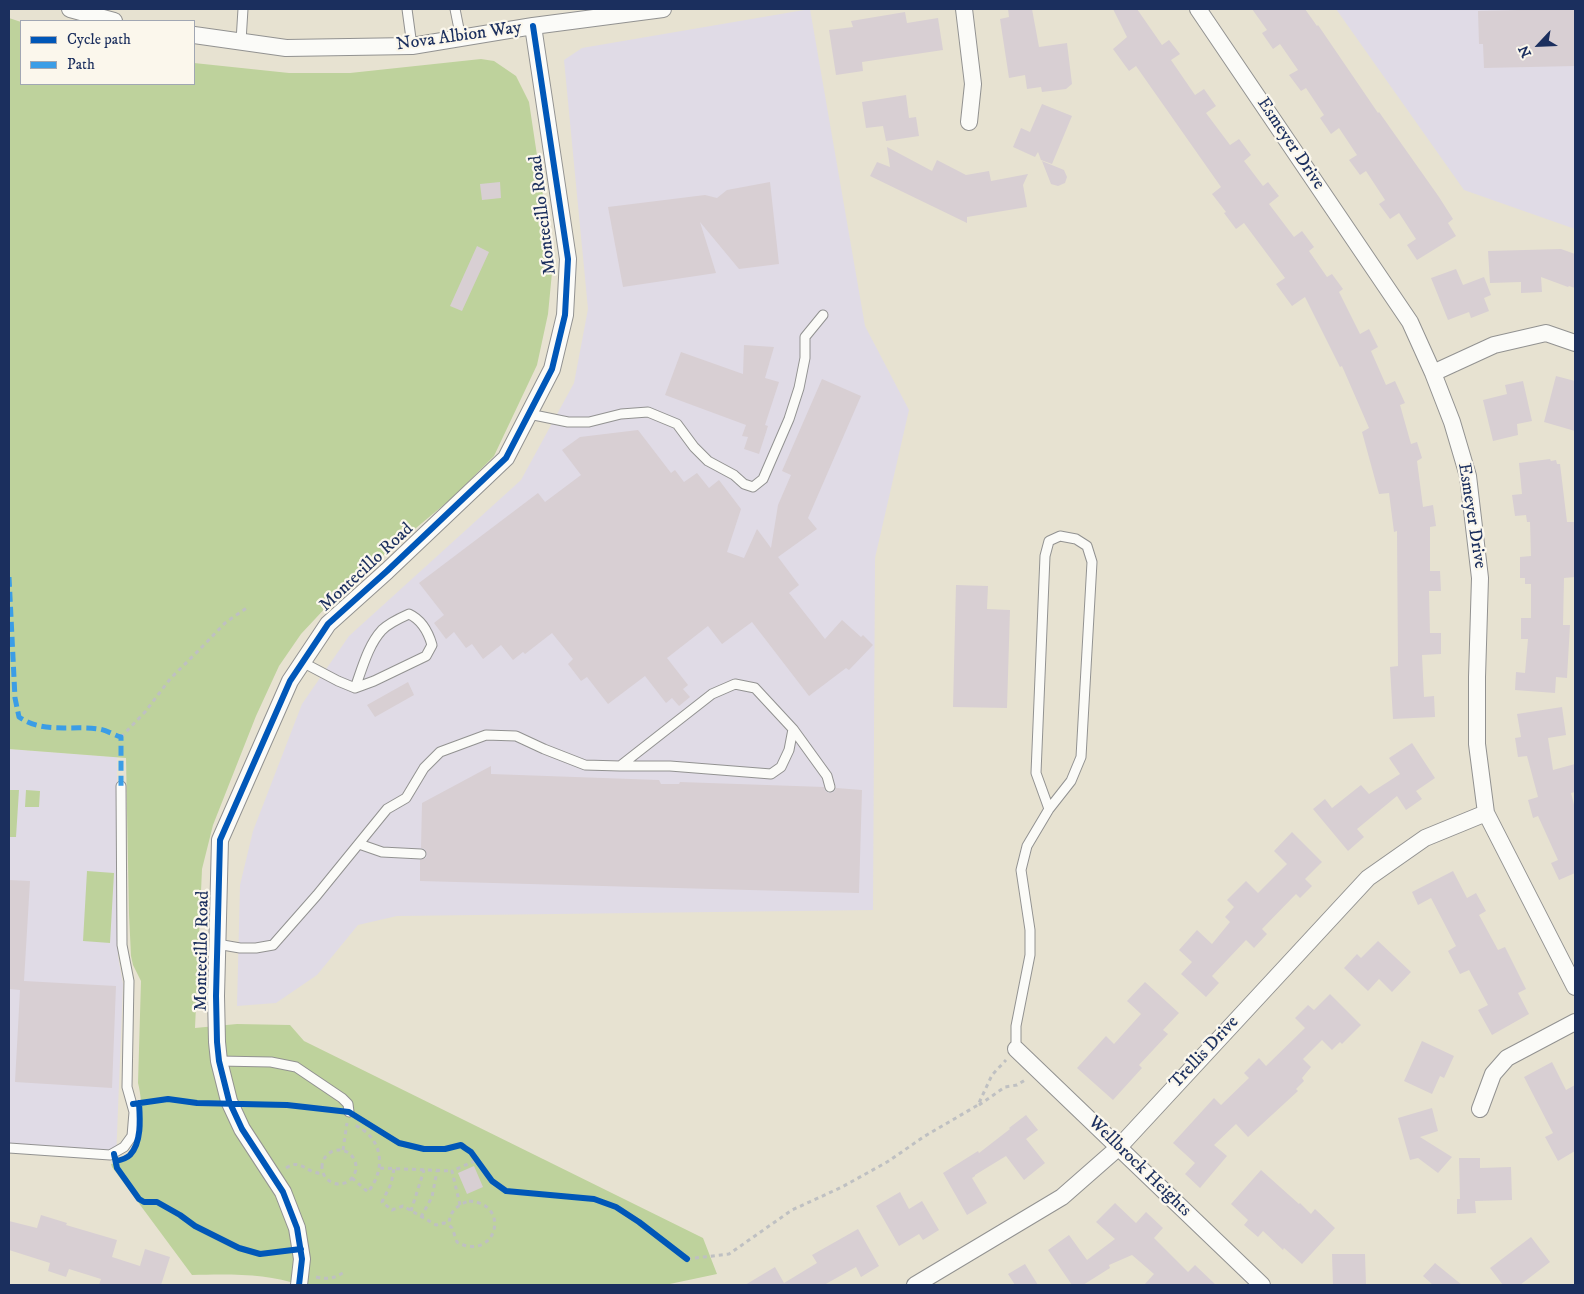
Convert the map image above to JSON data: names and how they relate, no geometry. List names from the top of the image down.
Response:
{
  "streets": {
    "street": [
      "Nova Albion Way",
      "Esmeyer Drive",
      "Montecillo Road",
      "Trellis Drive",
      "Wellbrock Heights"
    ]
  },
  "crossings": [
    ["Nova Albion Way", "Montecillo Road"],
    ["Esmeyer Drive", "Trellis Drive"],
    ["Trellis Drive", "Wellbrock Heights"]
  ],
  "legend": ["Cycle path", "Path"],
  "north": "bottom left"
}
